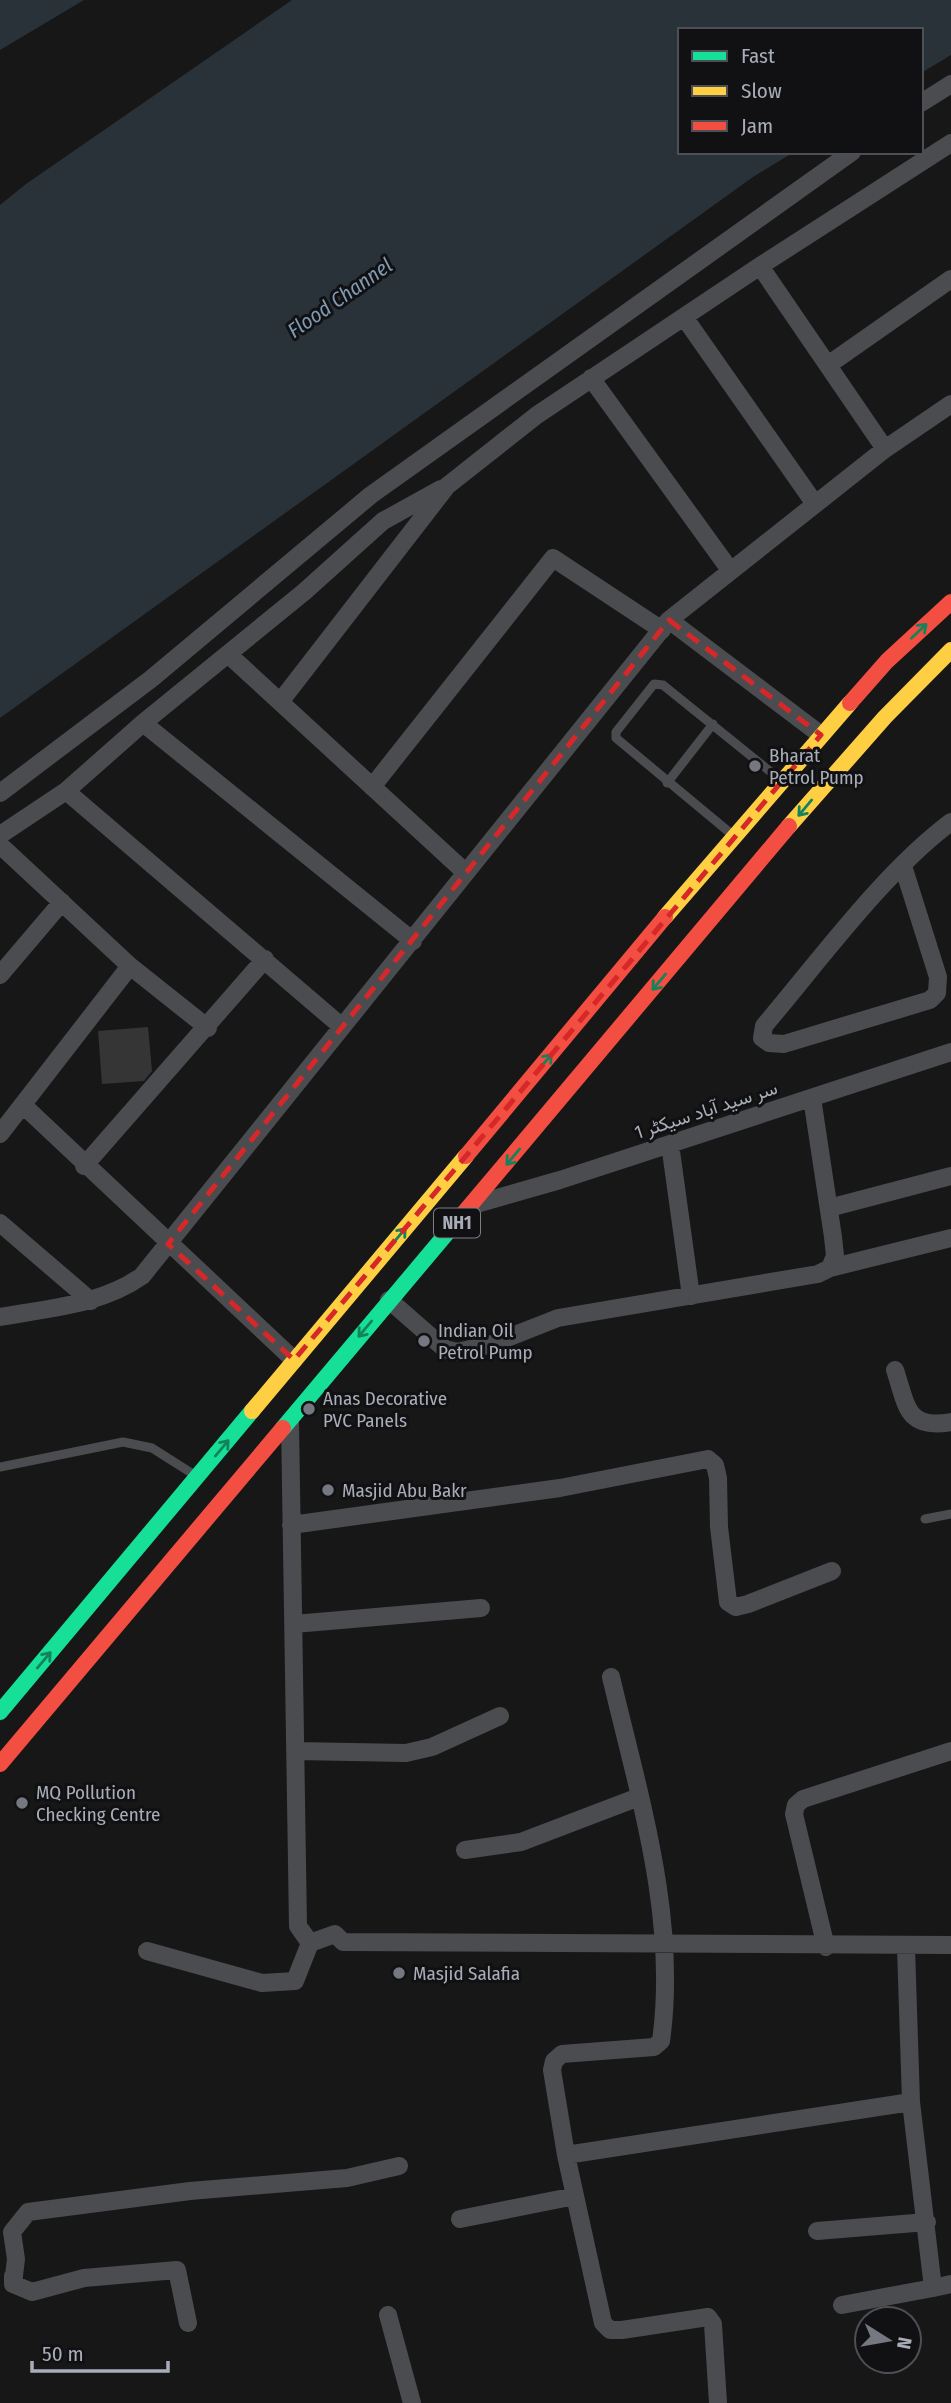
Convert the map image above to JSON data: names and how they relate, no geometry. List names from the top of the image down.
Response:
{
  "streets": {
    "highway": ["NH1"],
    "street": ["سر سید آباد سیکٹر 1"]
  },
  "crossings": [
    ["سر سید آباد سیکٹر 1", "NH1"]
  ],
  "water": ["Flood Channel"],
  "places": [
    "Bharat Petrol Pump",
    "Indian Oil Petrol Pump",
    "Anas Decorative PVC Panels",
    "Masjid Abu Bakr",
    "MQ Pollution Checking Centre",
    "Masjid Salafia"
  ],
  "legend": ["Fast", "Slow", "Jam"],
  "scale_bar": "50 m",
  "north": "right"
}
